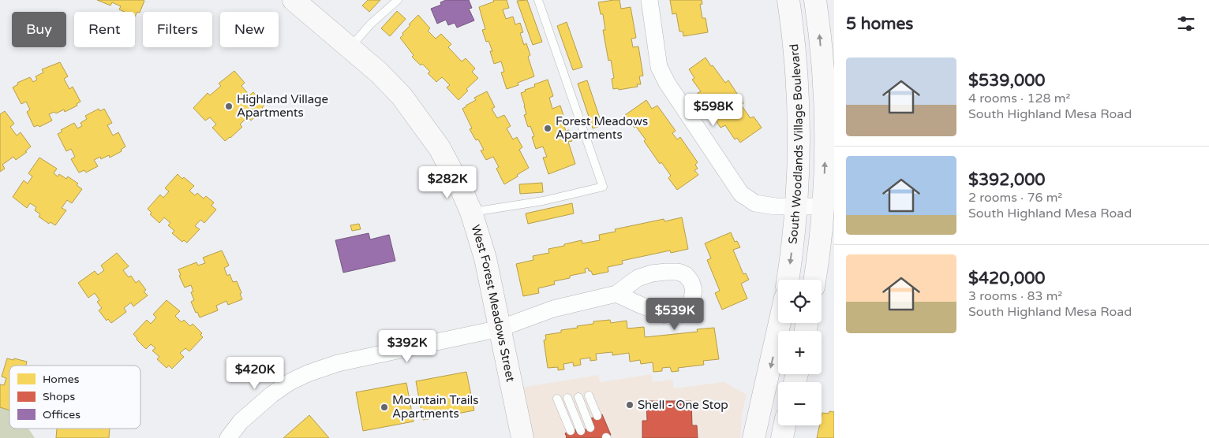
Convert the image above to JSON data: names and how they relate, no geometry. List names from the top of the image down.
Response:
{
  "streets": {
    "street": ["South Woodlands Village Boulevard", "West Forest Meadows Street"]
  },
  "places": [
    "Highland Village Apartments",
    "Forest Meadows Apartments",
    "Shell - One Stop",
    "Mountain Trails Apartments"
  ],
  "legend": ["Homes", "Shops", "Offices"],
  "page": {
    "heading": "5 homes",
    "chip": [
      "Buy",
      "Rent",
      "Filters",
      "New"
    ],
    "list": [
      {
        "name": "$539,000",
        "note": "4 rooms · 128 m² · South Highland Mesa Road"
      },
      {
        "name": "$392,000",
        "note": "2 rooms · 76 m² · South Highland Mesa Road"
      },
      {
        "name": "$420,000",
        "note": "3 rooms · 83 m² · South Highland Mesa Road"
      }
    ],
    "price": [
      "$598K",
      "$282K",
      "$539K",
      "$392K",
      "$420K"
    ],
    "map_buttons": ["+", "−"]
  }
}
